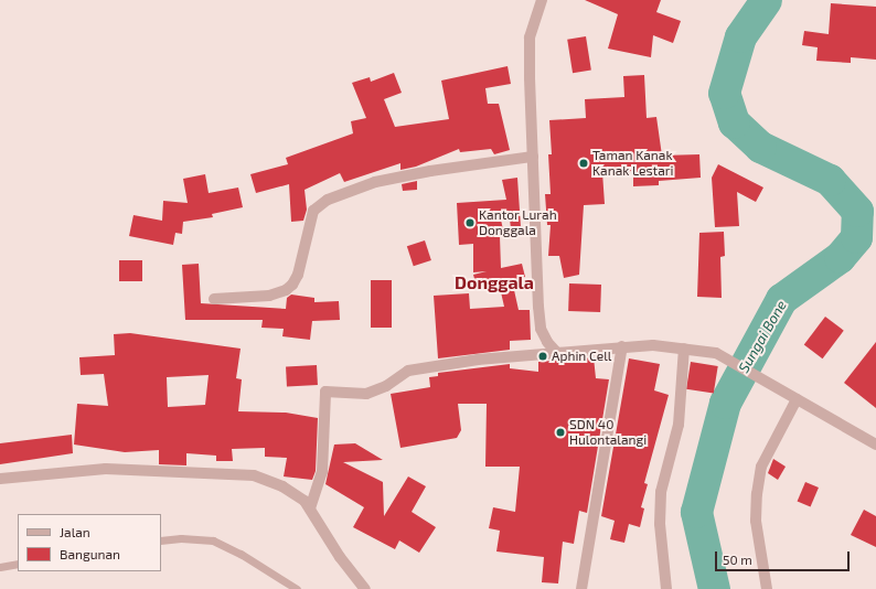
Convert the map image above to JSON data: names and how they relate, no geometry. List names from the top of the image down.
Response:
{
  "districts": ["Donggala"],
  "water": ["Sungai Bone"],
  "places": [
    "Taman Kanak Kanak Lestari",
    "Kantor Lurah Donggala",
    "Aphin Cell",
    "SDN 40 Hulontalangi"
  ],
  "legend": ["Jalan", "Bangunan"],
  "scale_bar": "50 m"
}
